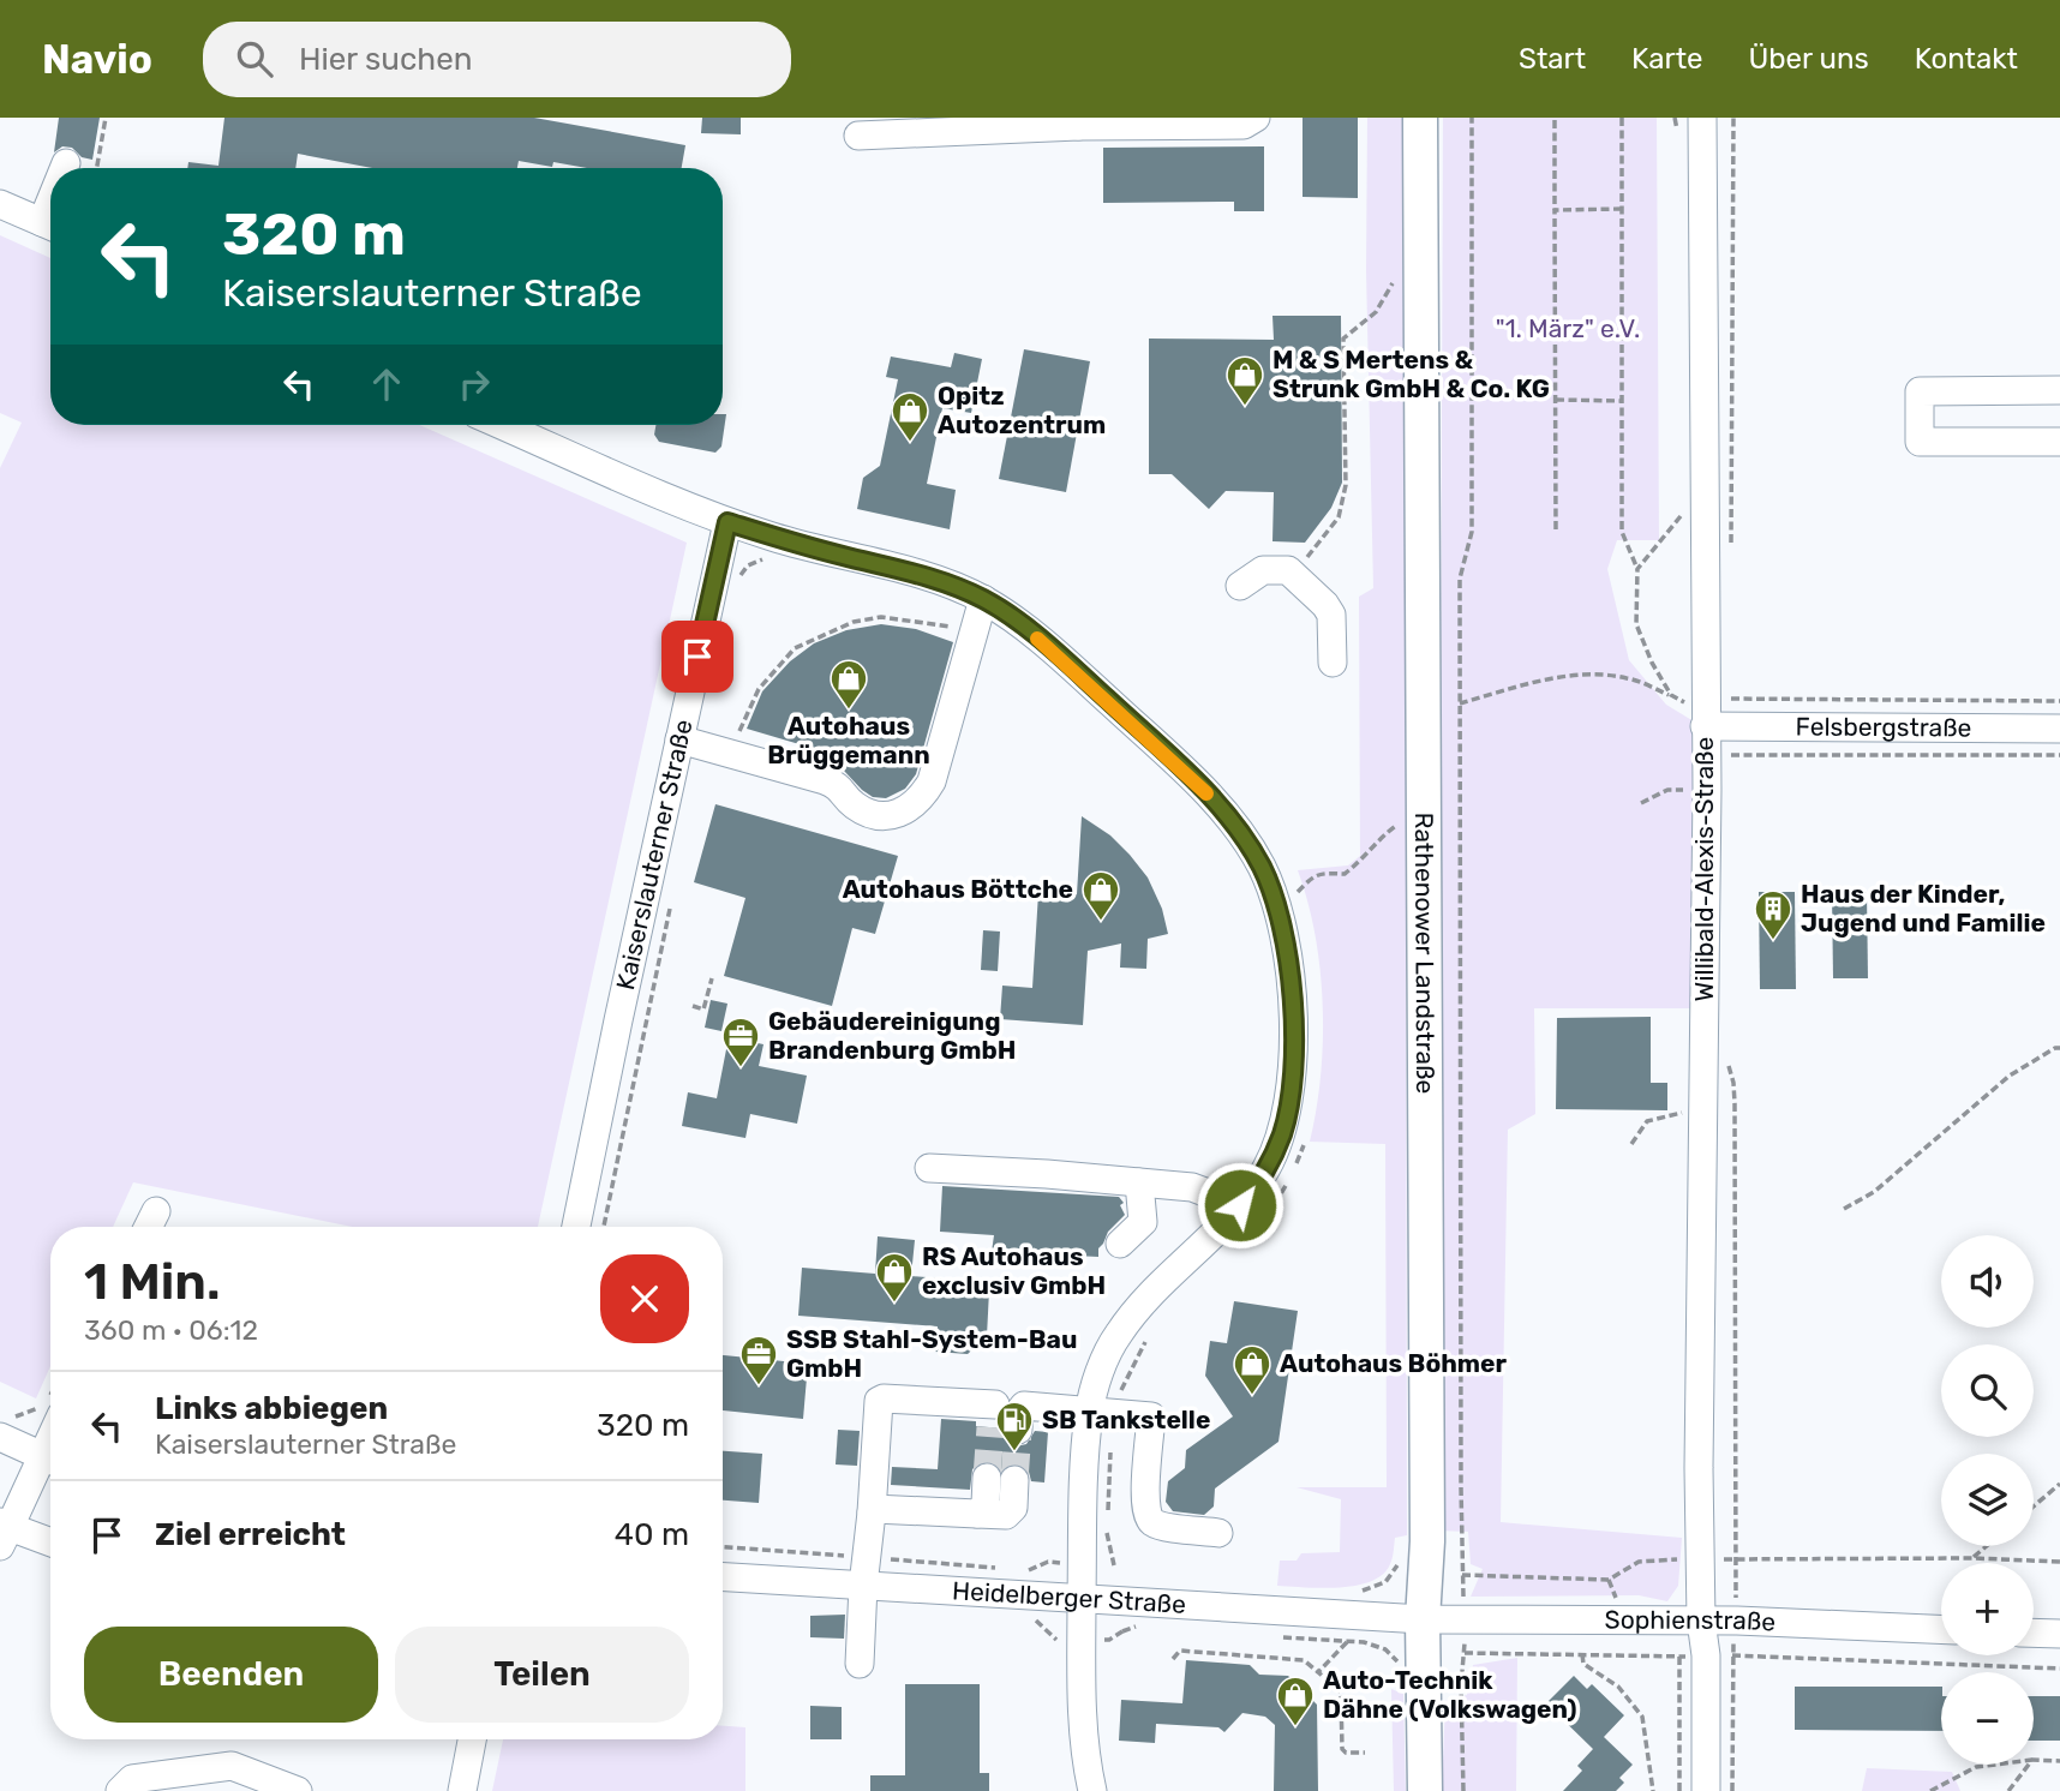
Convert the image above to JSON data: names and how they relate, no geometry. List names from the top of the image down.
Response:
{
  "streets": {
    "main road": ["Rathenower Landstraße"],
    "street": [
      "Felsbergstraße",
      "Kaiserslauterner Straße",
      "Willibald-Alexis-Straße",
      "Heidelberger Straße",
      "Sophienstraße"
    ]
  },
  "crossings": [
    ["Felsbergstraße", "Willibald-Alexis-Straße"],
    ["Willibald-Alexis-Straße", "Sophienstraße"],
    ["Rathenower Landstraße", "Heidelberger Straße"],
    ["Rathenower Landstraße", "Sophienstraße"],
    ["Heidelberger Straße", "Sophienstraße"]
  ],
  "parks": ["\"1. März\" e.V."],
  "places": {
    "shop": [
      "M & S Mertens & Strunk GmbH & Co. KG",
      "Opitz Autozentrum",
      "Autohaus Brüggemann",
      "Autohaus Böttche",
      "RS Autohaus exclusiv GmbH",
      "Autohaus Böhmer",
      "Auto-Technik Dähne (Volkswagen)"
    ],
    "building": ["Haus der Kinder, Jugend und Familie"],
    "office": ["Gebäudereinigung Brandenburg GmbH", "SSB Stahl-System-Bau GmbH"],
    "fuel station": ["SB Tankstelle"]
  },
  "page": {
    "header": "Navio",
    "search": "Hier suchen",
    "nav": [
      "Start",
      "Karte",
      "Über uns",
      "Kontakt"
    ],
    "turn": ["320 m", "Kaiserslauterner Straße"],
    "heading": ["1 Min.", "360 m · 06:12"],
    "map_buttons": ["+", "−"],
    "list": [
      {
        "name": "Links abbiegen",
        "note": "Kaiserslauterner Straße",
        "value": "320 m"
      },
      {
        "name": "Ziel erreicht",
        "value": "40 m"
      }
    ],
    "buttons": ["Beenden", "Teilen"]
  }
}
